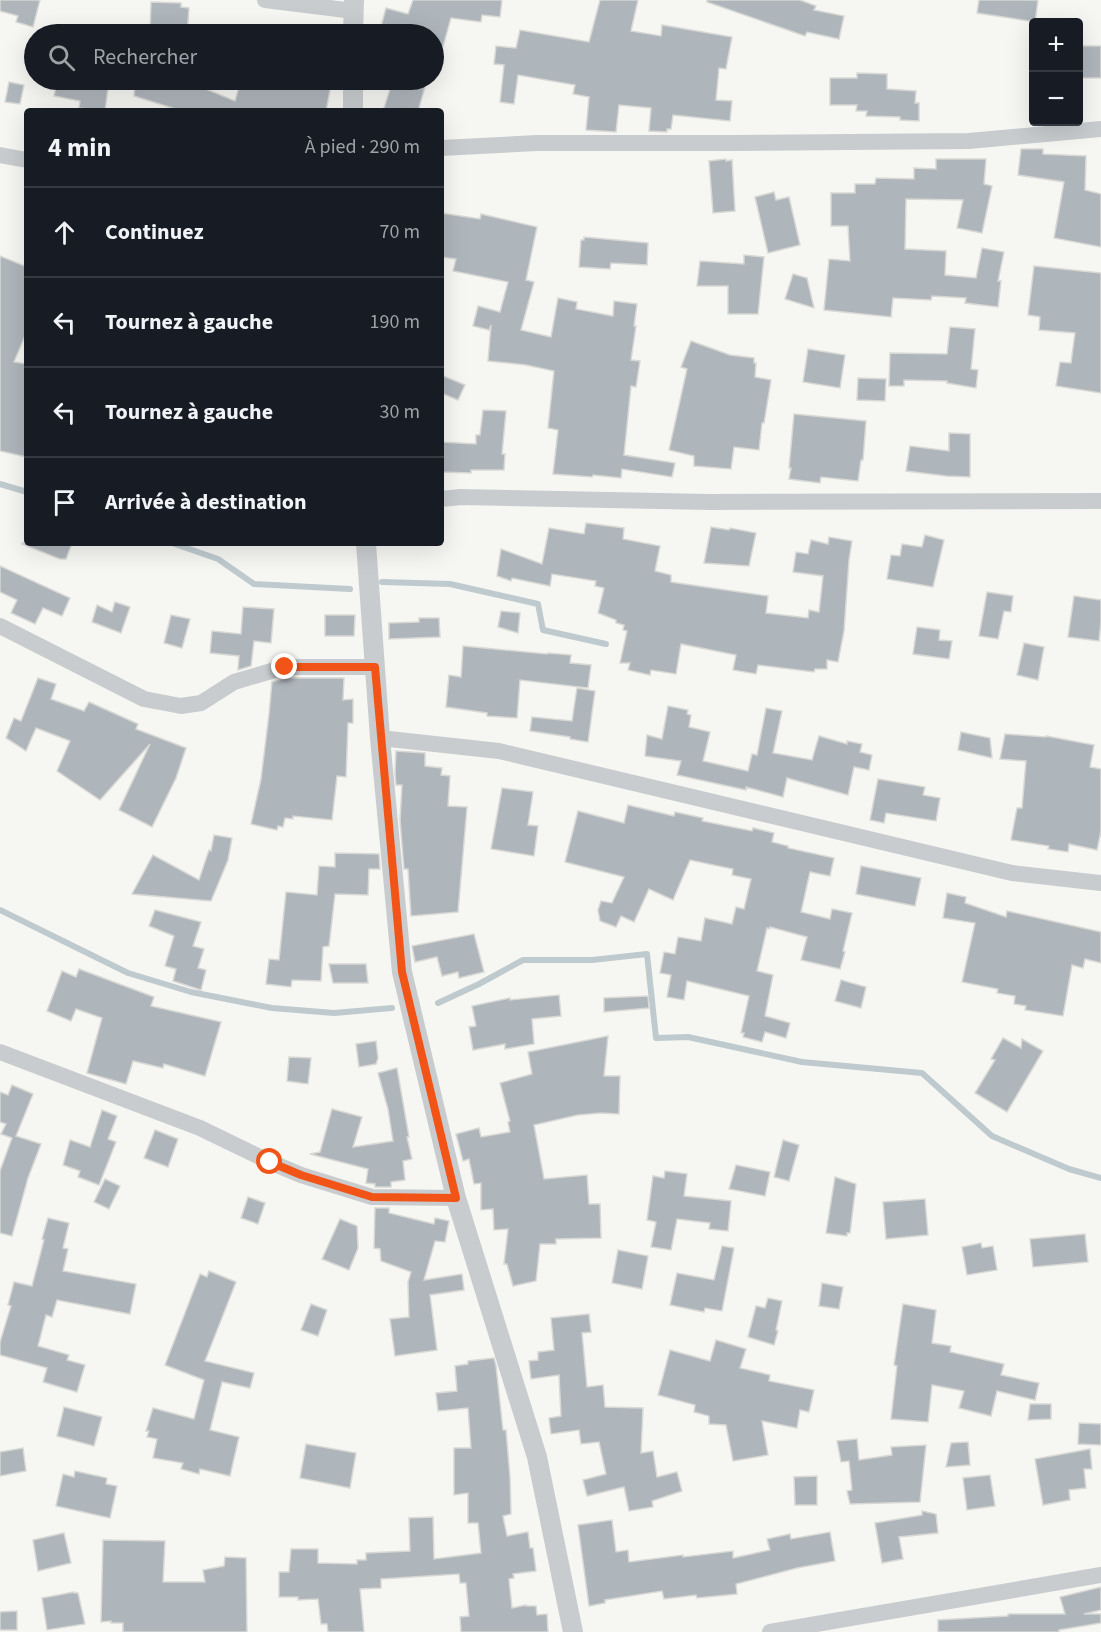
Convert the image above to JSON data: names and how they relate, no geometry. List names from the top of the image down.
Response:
{
  "page": {
    "map_buttons": ["+", "−"],
    "search": "Rechercher",
    "heading": ["4 min", "À pied · 290 m"],
    "list": [
      ["Continuez", "70 m"],
      ["Tournez à gauche", "190 m"],
      ["Tournez à gauche", "30 m"],
      "Arrivée à destination"
    ]
  }
}
